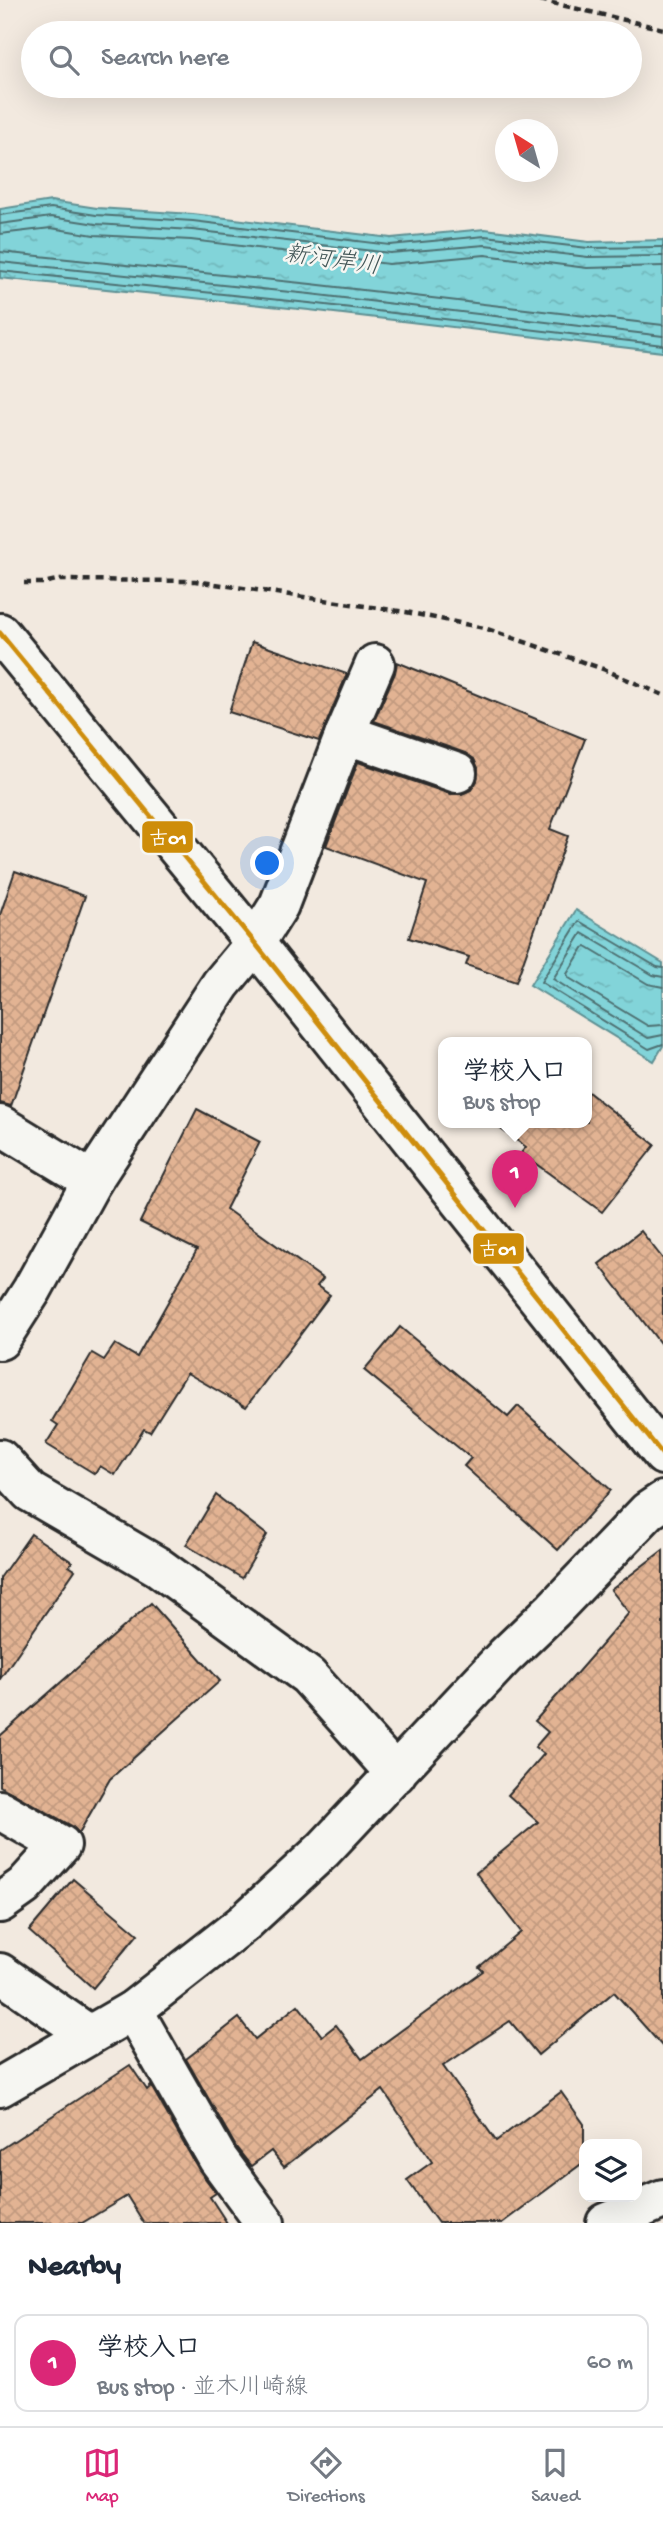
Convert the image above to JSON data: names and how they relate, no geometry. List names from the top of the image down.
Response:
{
  "water": ["新河岸川"],
  "lines": ["transit line 古01"],
  "north": "top left",
  "page": {
    "search": "Search here",
    "popup": ["学校入口", "Bus stop"],
    "pins": "1",
    "heading": "Nearby",
    "list": [
      {
        "mark": "1",
        "name": "学校入口",
        "note": "Bus stop · 並木川崎線",
        "value": "60 m"
      }
    ],
    "nav": ["Map", "Directions", "Saved"]
  }
}
